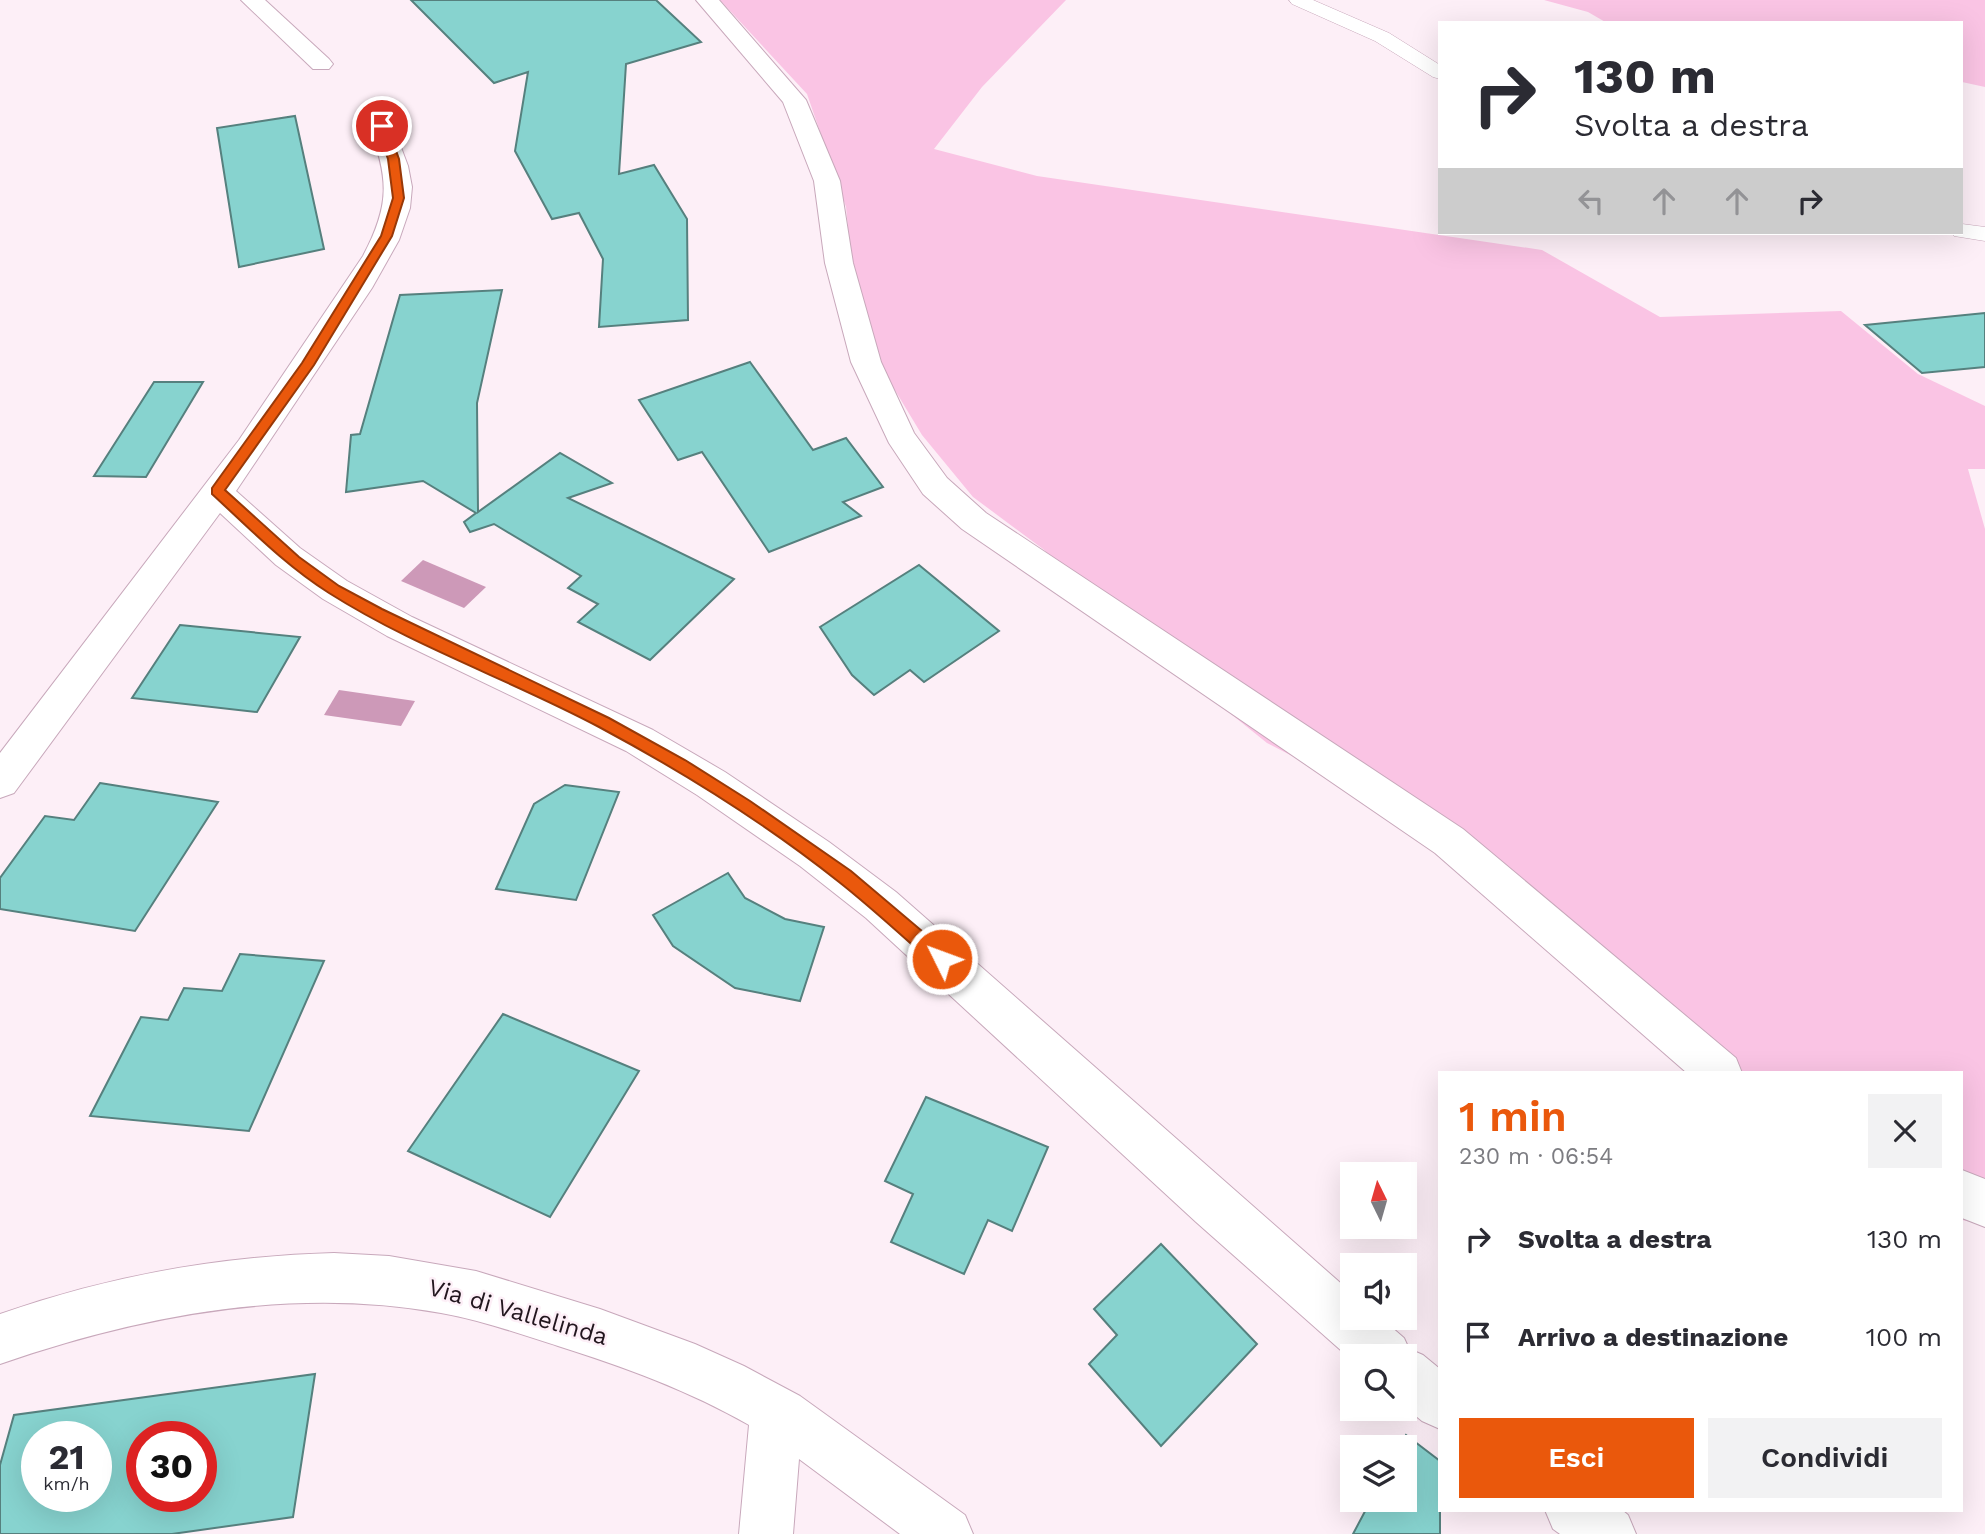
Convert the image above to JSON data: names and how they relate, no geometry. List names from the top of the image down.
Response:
{
  "streets": {
    "street": ["Via di Vallelinda"]
  },
  "north": "top",
  "page": {
    "turn": ["130 m", "Svolta a destra"],
    "heading": ["1 min", "230 m · 06:54"],
    "list": [
      {
        "name": "Svolta a destra",
        "value": "130 m"
      },
      {
        "name": "Arrivo a destinazione",
        "value": "100 m"
      }
    ],
    "buttons": ["Esci", "Condividi"],
    "speed": "21 km/h",
    "limit": "30"
  }
}
